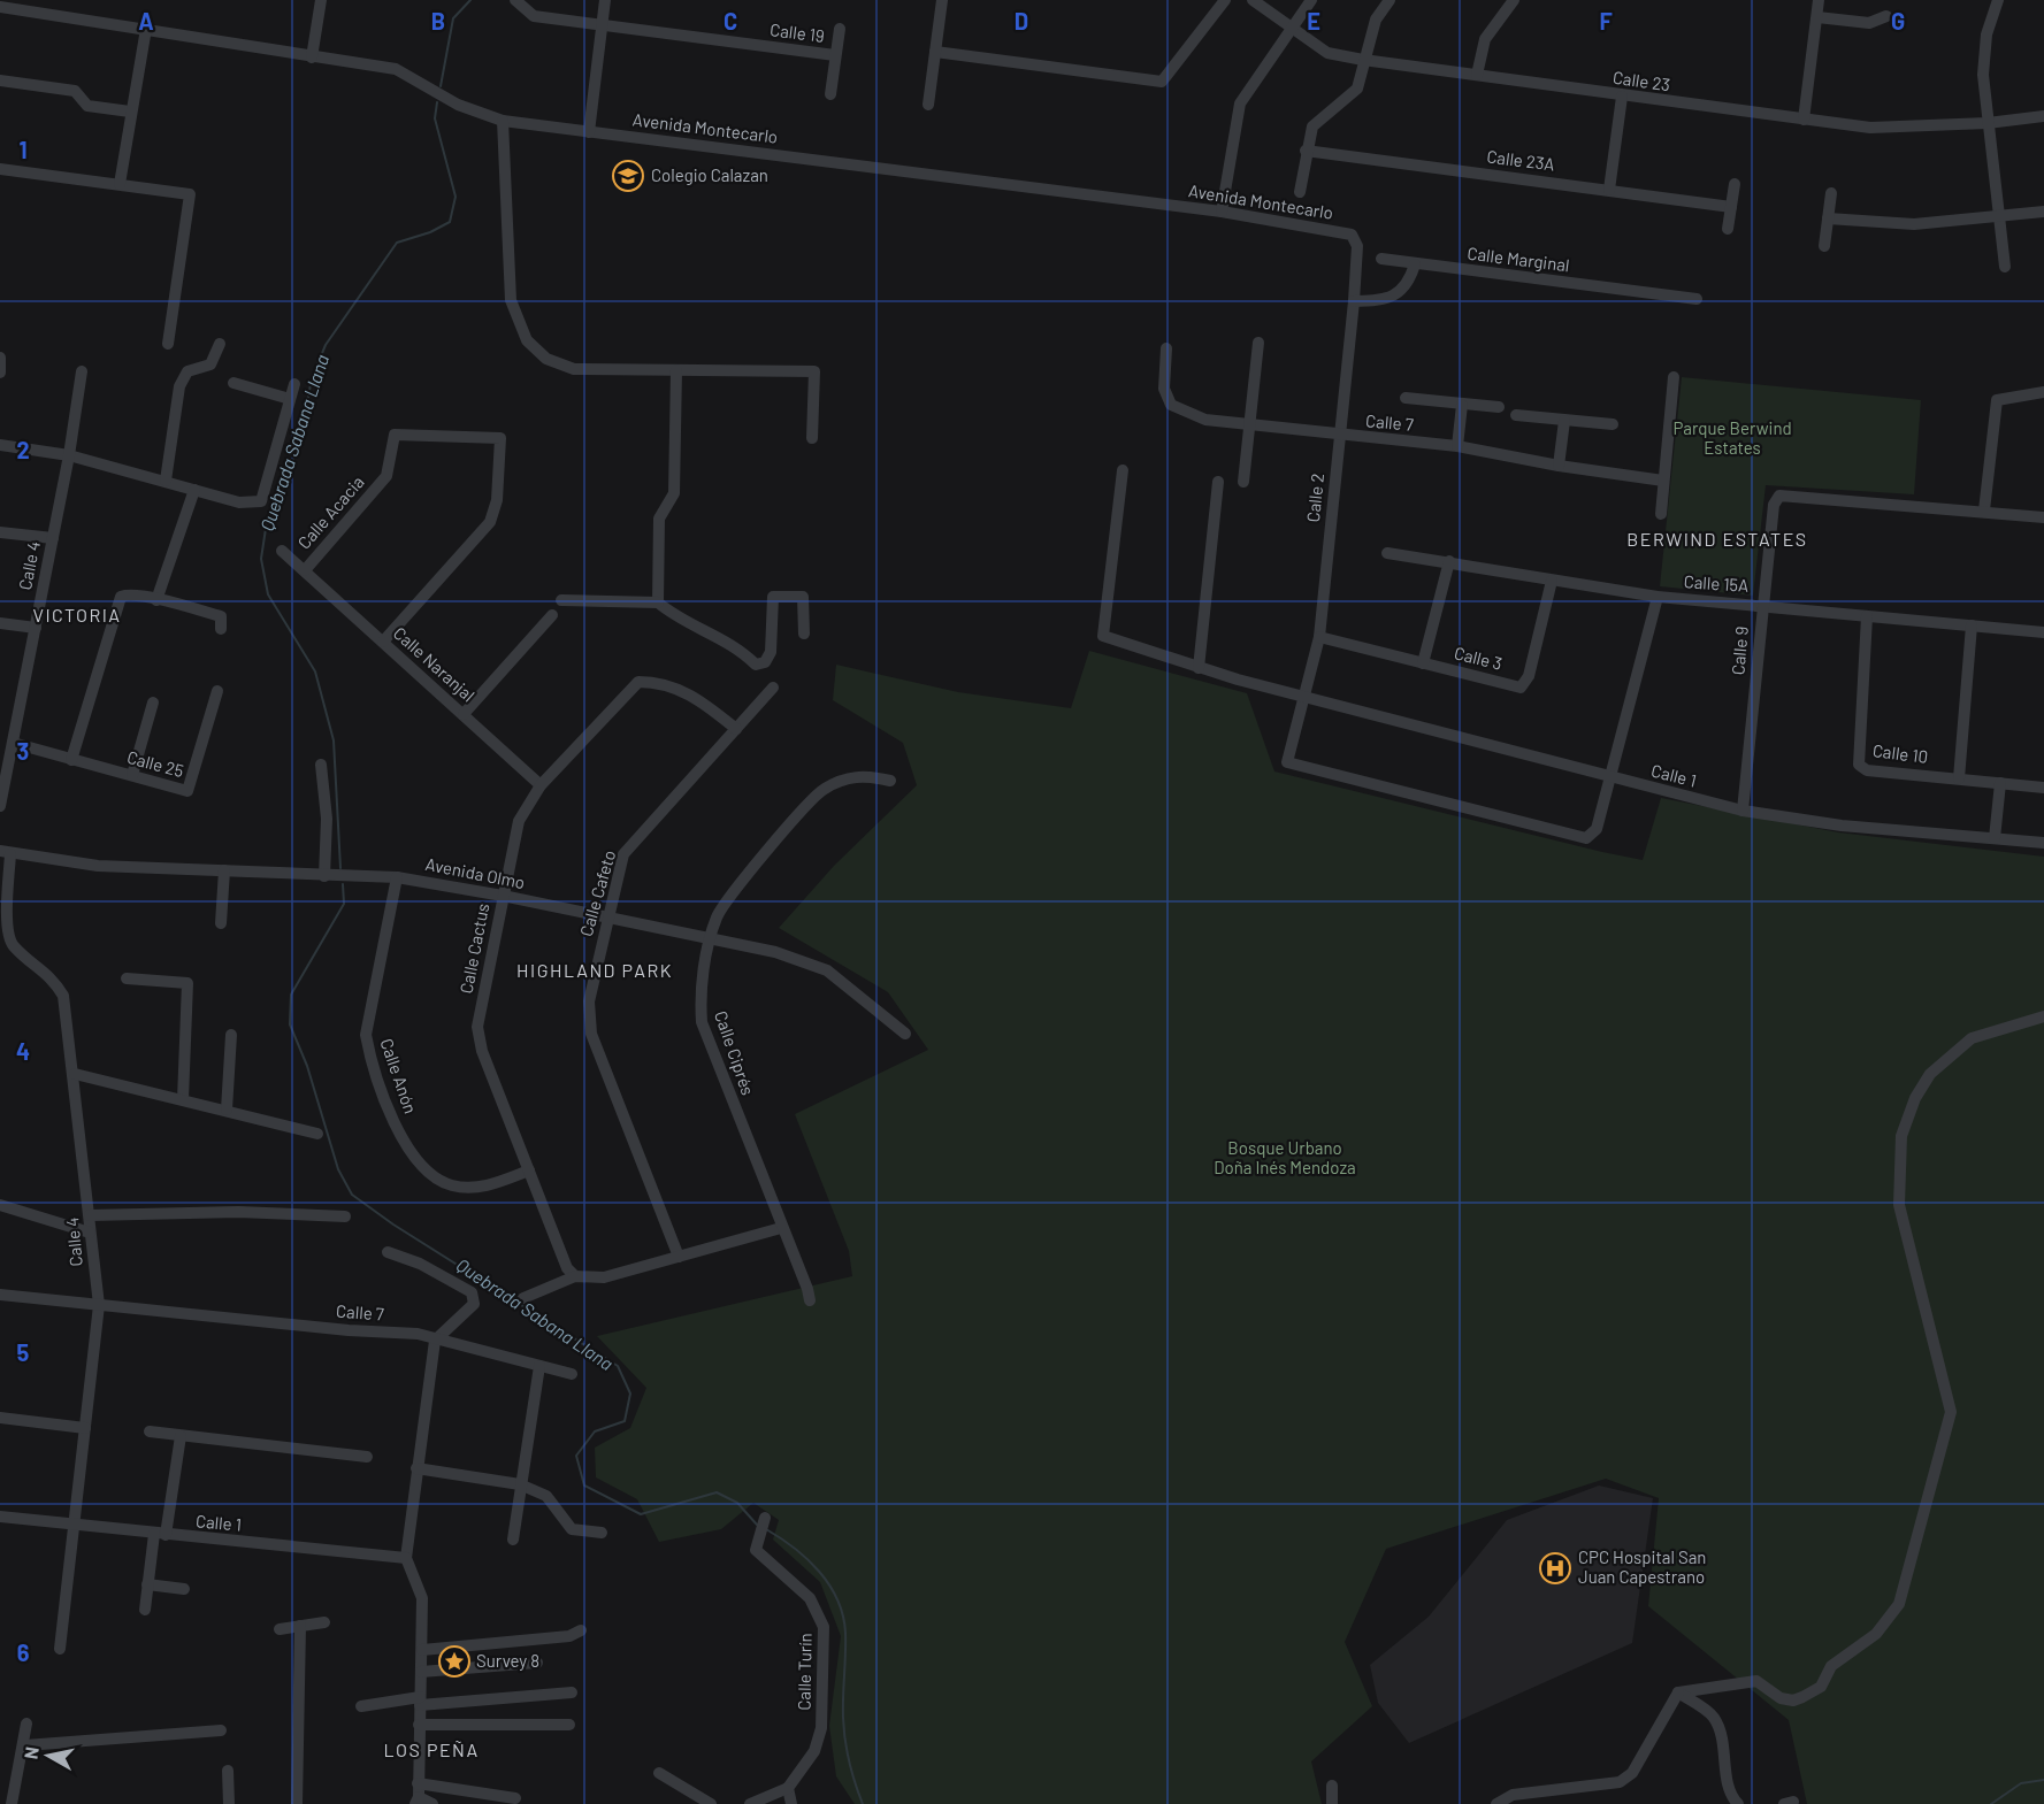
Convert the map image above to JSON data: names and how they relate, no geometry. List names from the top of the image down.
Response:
{
  "streets": {
    "street": [
      "Calle 19",
      "Calle 23",
      "Avenida Montecarlo",
      "Calle 23A",
      "Calle Marginal",
      "Calle 7",
      "Calle 2",
      "Calle Acacia",
      "Calle 4",
      "Calle 15A",
      "Calle 9",
      "Calle 3",
      "Calle Naranjal",
      "Calle 10",
      "Calle 25",
      "Calle 1",
      "Avenida Olmo",
      "Calle Cafeto",
      "Calle Cactus",
      "Calle Ciprés",
      "Calle Anón",
      "Calle Turín"
    ]
  },
  "crossings": [
    ["Avenida Montecarlo", "Calle 2"],
    ["Calle 7", "Calle 2"],
    ["Calle 7", "Calle 4"],
    ["Calle 2", "Calle 3"],
    ["Calle 2", "Calle 1"],
    ["Calle Acacia", "Calle Naranjal"],
    ["Calle 4", "Calle 25"],
    ["Calle 4", "Calle 1"],
    ["Calle 4", "Avenida Olmo"],
    ["Calle 15A", "Calle 9"],
    ["Calle 15A", "Calle 3"],
    ["Calle 15A", "Calle 10"],
    ["Calle 9", "Calle 1"],
    ["Calle Naranjal", "Calle Cactus"],
    ["Avenida Olmo", "Calle Cafeto"],
    ["Avenida Olmo", "Calle Cactus"],
    ["Avenida Olmo", "Calle Ciprés"],
    ["Avenida Olmo", "Calle Anón"],
    ["Calle Cafeto", "Calle Cactus"],
    ["Calle Cactus", "Calle Anón"]
  ],
  "districts": [
    "BERWIND ESTATES",
    "VICTORIA",
    "HIGHLAND PARK",
    "LOS PEÑA"
  ],
  "water": ["Quebrada Sabana Llana"],
  "parks": ["Parque Berwind Estates", "Bosque Urbano Doña Inés Mendoza"],
  "places": {
    "school or university": ["Colegio Calazan"],
    "hospital": ["CPC Hospital San Juan Capestrano"],
    "place": ["Survey 8"]
  },
  "north": "left",
  "grid": {
    "columns": [
      "A",
      "B",
      "C",
      "D",
      "E",
      "F",
      "G"
    ],
    "rows": [
      "1",
      "2",
      "3",
      "4",
      "5",
      "6"
    ]
  }
}
